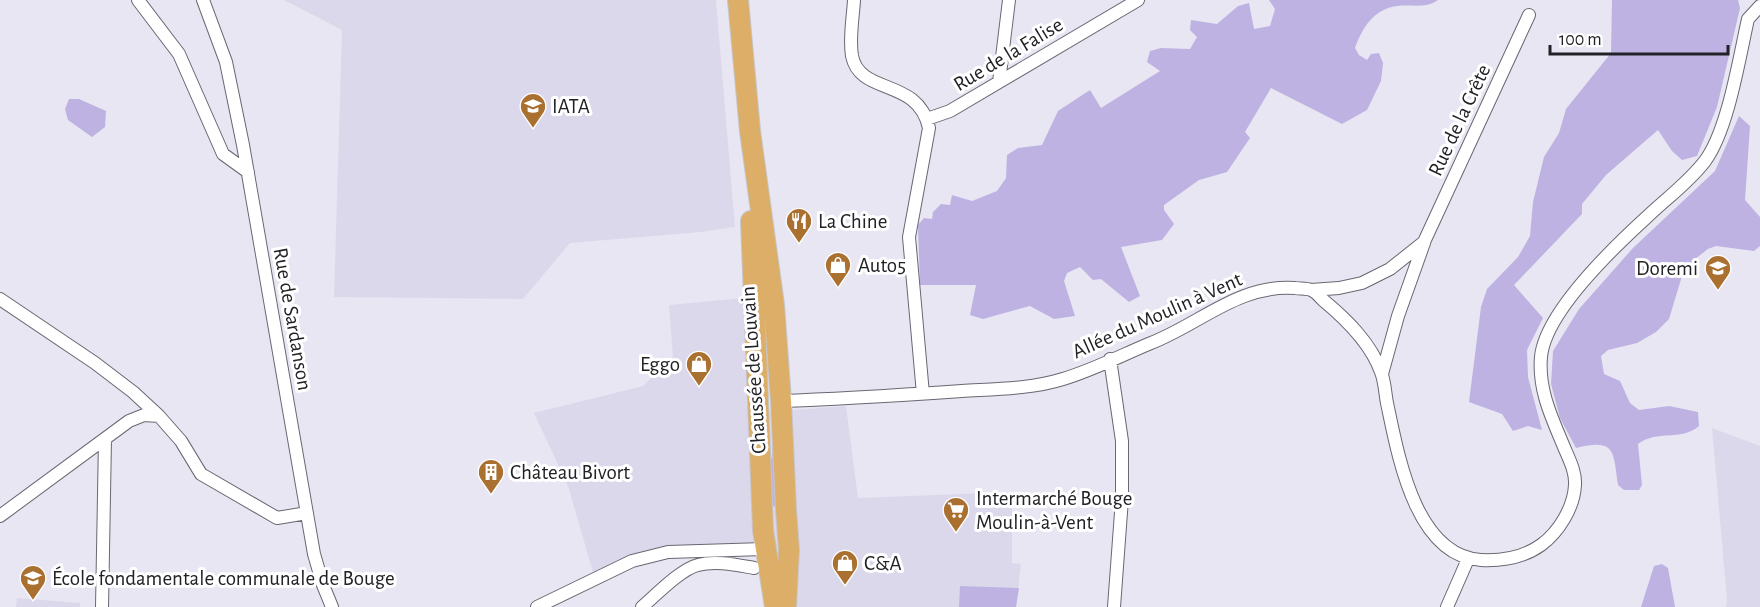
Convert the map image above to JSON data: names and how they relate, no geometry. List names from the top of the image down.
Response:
{
  "streets": {
    "main road": ["Chaussée de Louvain"],
    "street": [
      "Rue de la Falise",
      "Rue de la Crête",
      "Allée du Moulin à Vent",
      "Rue de Sardanson"
    ]
  },
  "crossings": [
    ["Rue de la Crête", "Allée du Moulin à Vent"],
    ["Allée du Moulin à Vent", "Chaussée de Louvain"]
  ],
  "places": {
    "school or university": ["IATA", "Doremi", "École fondamentale communale de Bouge"],
    "restaurant": ["La Chine"],
    "shop": ["Auto5", "Eggo", "C&A"],
    "building": ["Château Bivort"],
    "supermarket": ["Intermarché Bouge Moulin-à-Vent"]
  },
  "scale_bar": "100 m"
}
